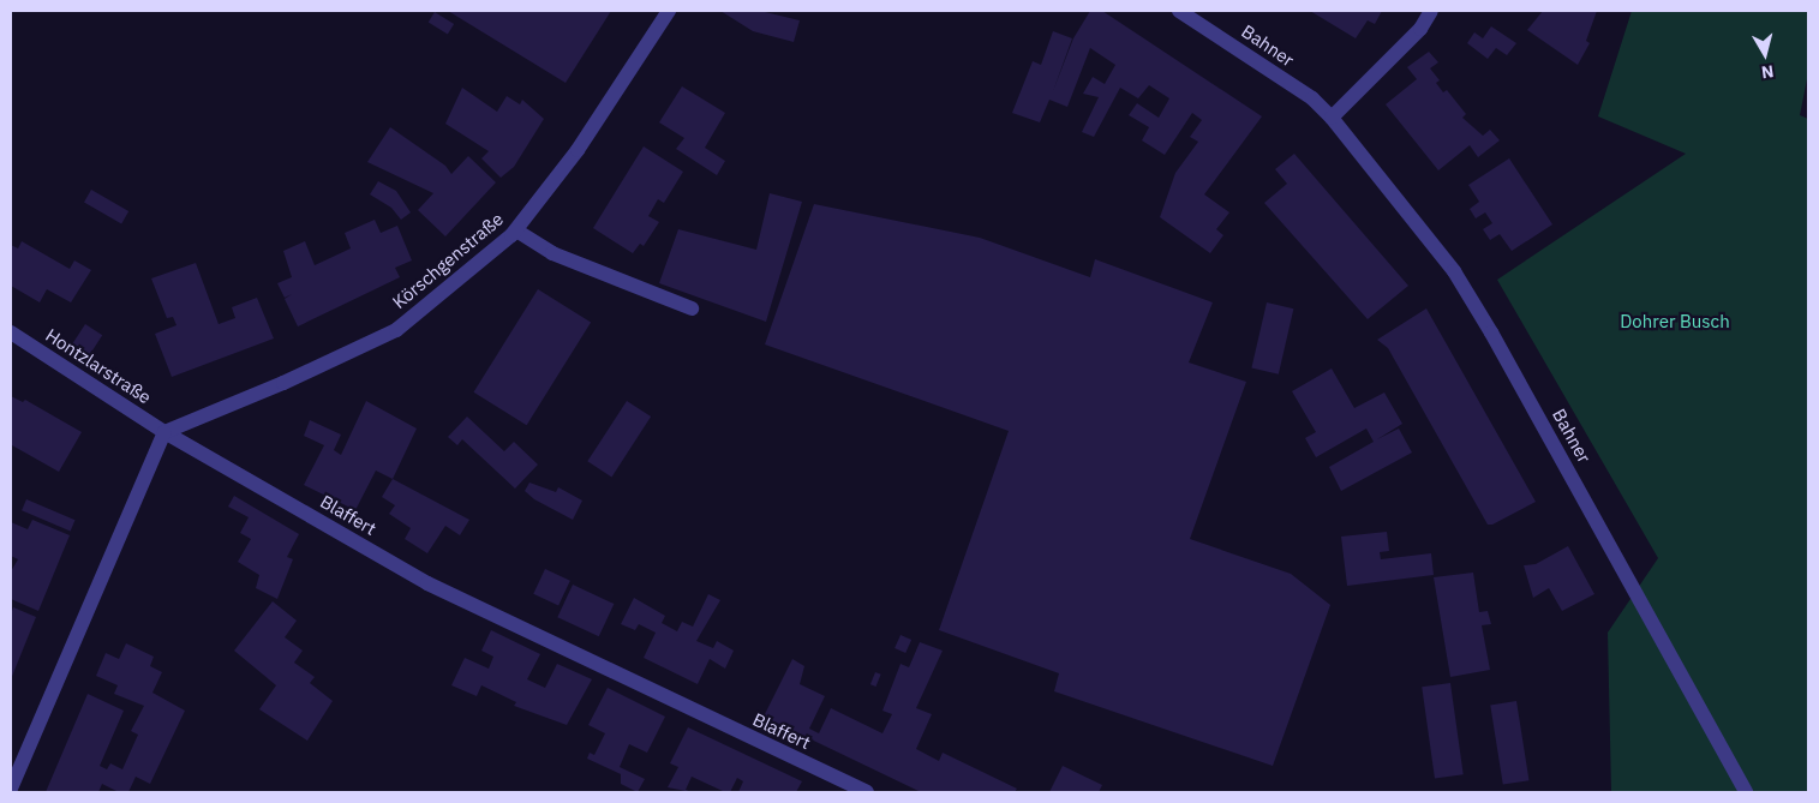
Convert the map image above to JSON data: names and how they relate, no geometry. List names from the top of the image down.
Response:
{
  "streets": {
    "street": [
      "Bahner",
      "Körschgenstraße",
      "Hontzlarstraße",
      "Blaffert"
    ]
  },
  "crossings": [
    ["Körschgenstraße", "Hontzlarstraße"],
    ["Körschgenstraße", "Blaffert"],
    ["Hontzlarstraße", "Blaffert"]
  ],
  "parks": ["Dohrer Busch"],
  "north": "bottom"
}
